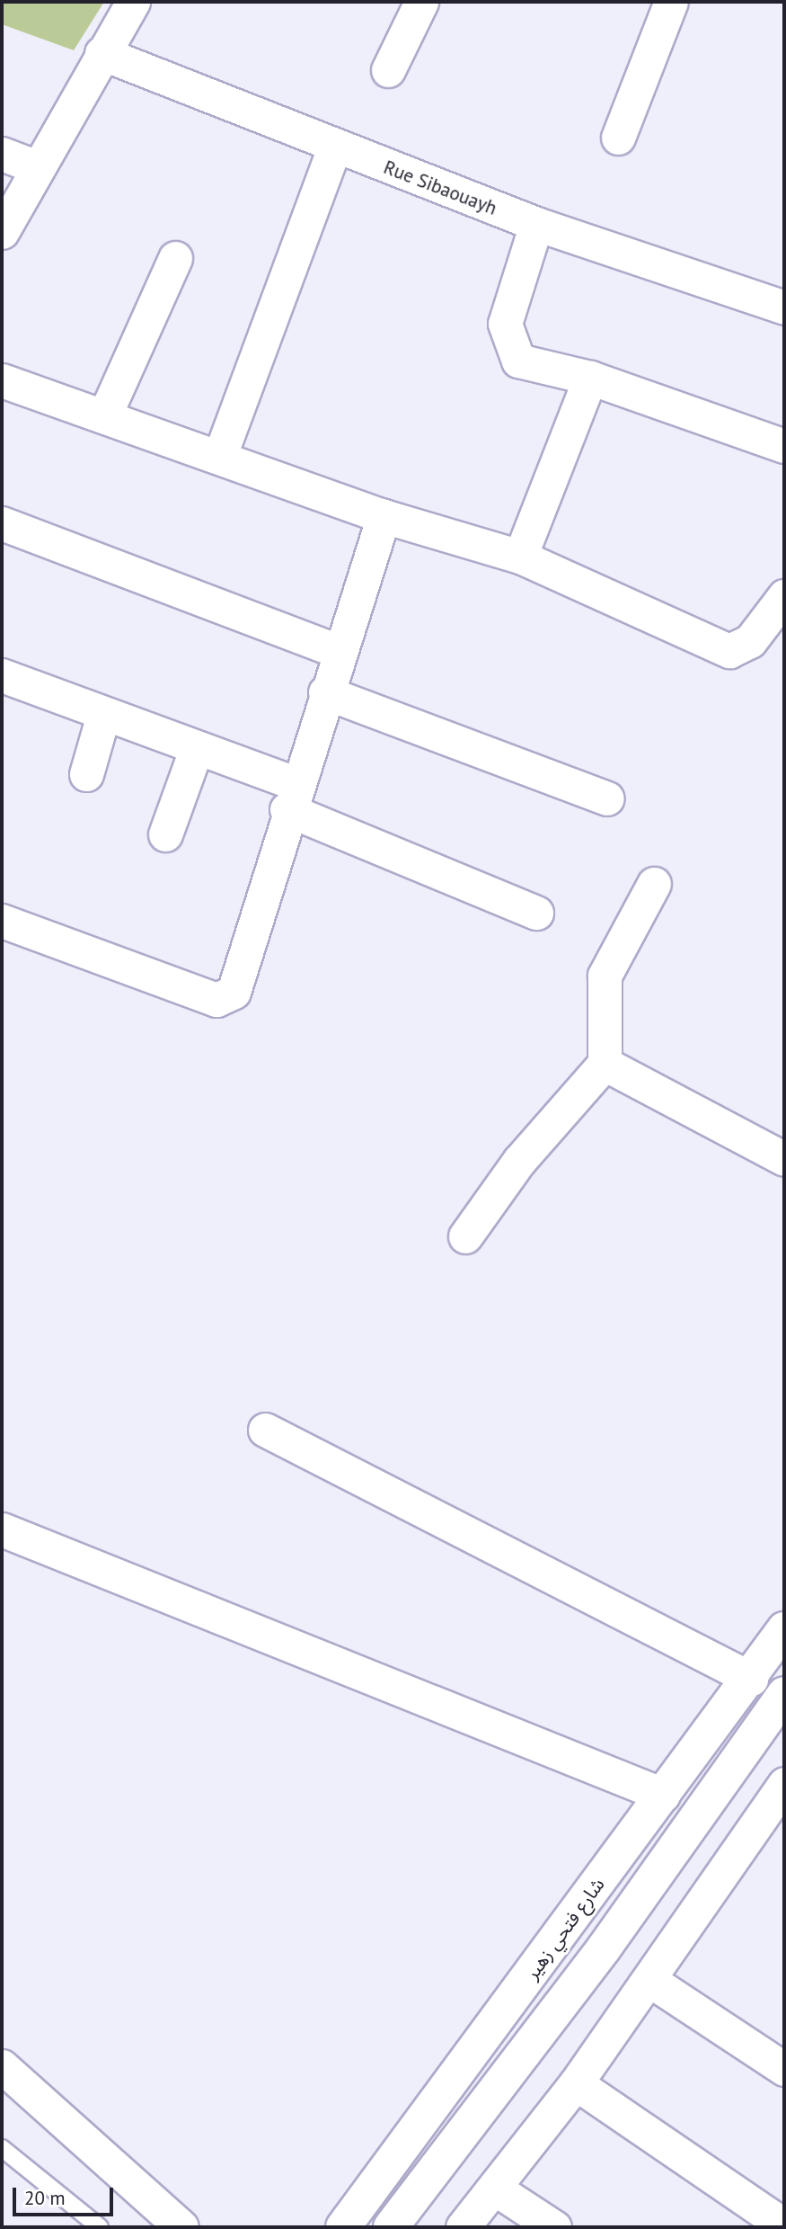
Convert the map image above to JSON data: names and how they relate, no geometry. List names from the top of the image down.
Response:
{
  "streets": {
    "street": ["Rue Sibaouayh", "شارع فتحي زهير"]
  },
  "scale_bar": "20 m"
}
